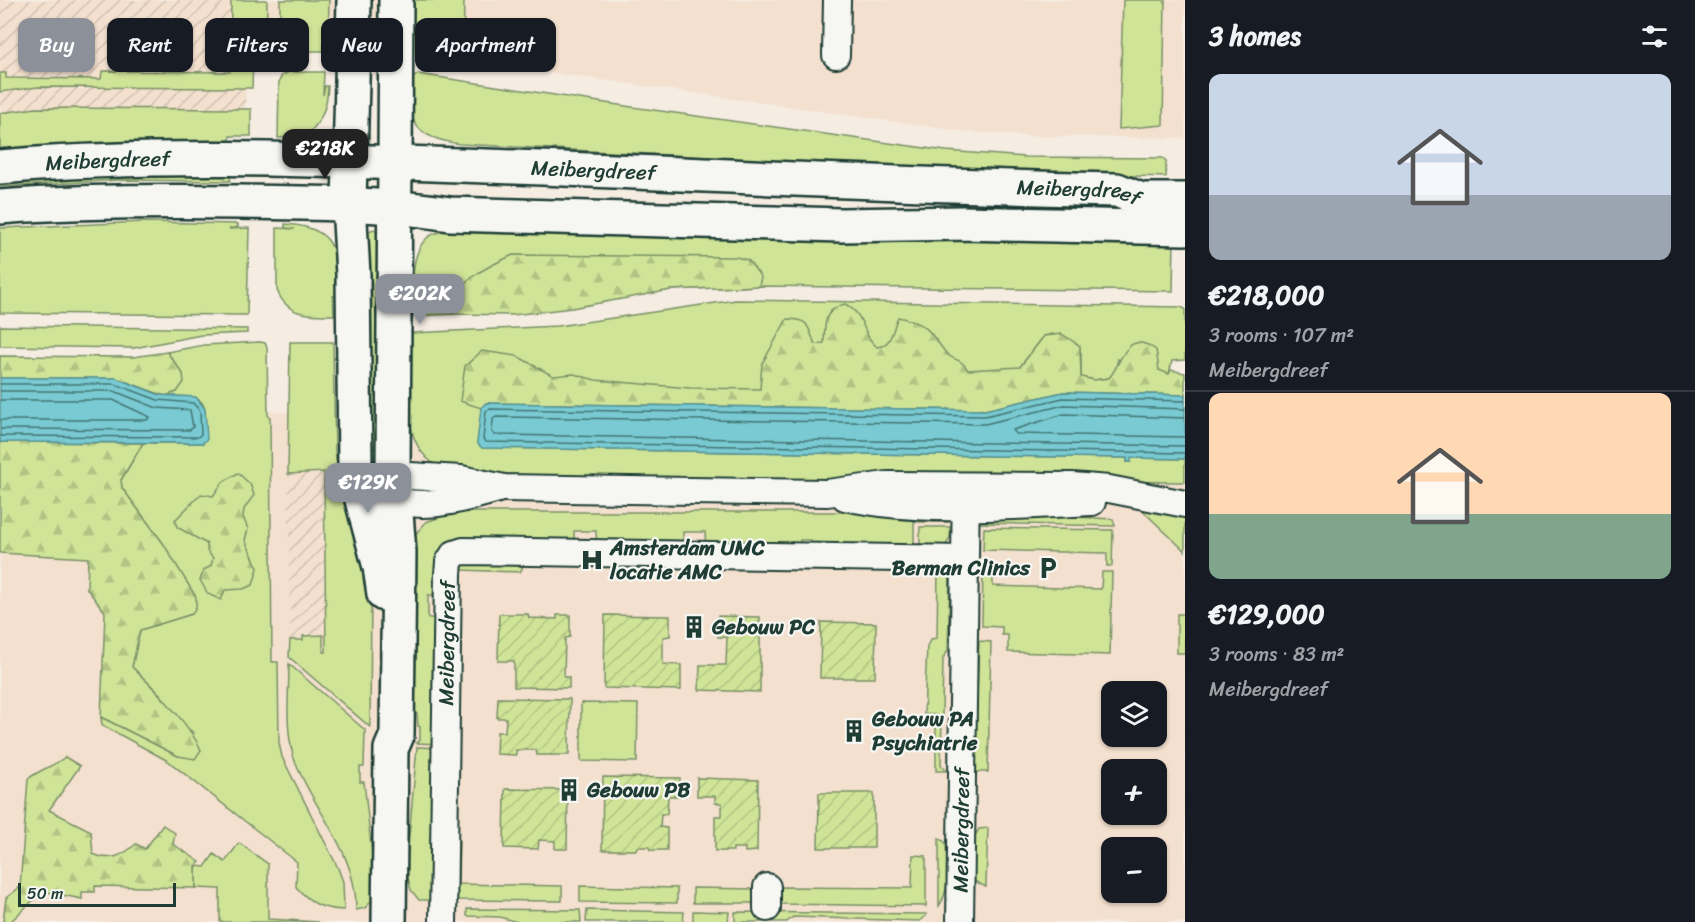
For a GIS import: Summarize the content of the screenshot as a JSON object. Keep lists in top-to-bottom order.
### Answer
{
  "streets": {
    "main road": ["Meibergdreef"]
  },
  "places": {
    "hospital": ["Amsterdam UMC locatie AMC"],
    "parking": ["Berman Clinics"],
    "building": ["Gebouw PC", "Gebouw PA Psychiatrie", "Gebouw PB"]
  },
  "scale_bar": "50 m",
  "page": {
    "heading": "3 homes",
    "chip": [
      "Buy",
      "Rent",
      "Filters",
      "New",
      "Apartment"
    ],
    "list": [
      {
        "name": "€218,000",
        "note": "3 rooms · 107 m² · Meibergdreef"
      },
      {
        "name": "€129,000",
        "note": "3 rooms · 83 m² · Meibergdreef"
      }
    ],
    "price": ["€218K", "€202K", "€129K"],
    "map_buttons": ["+", "−"],
    "scale": "50 m"
  }
}
